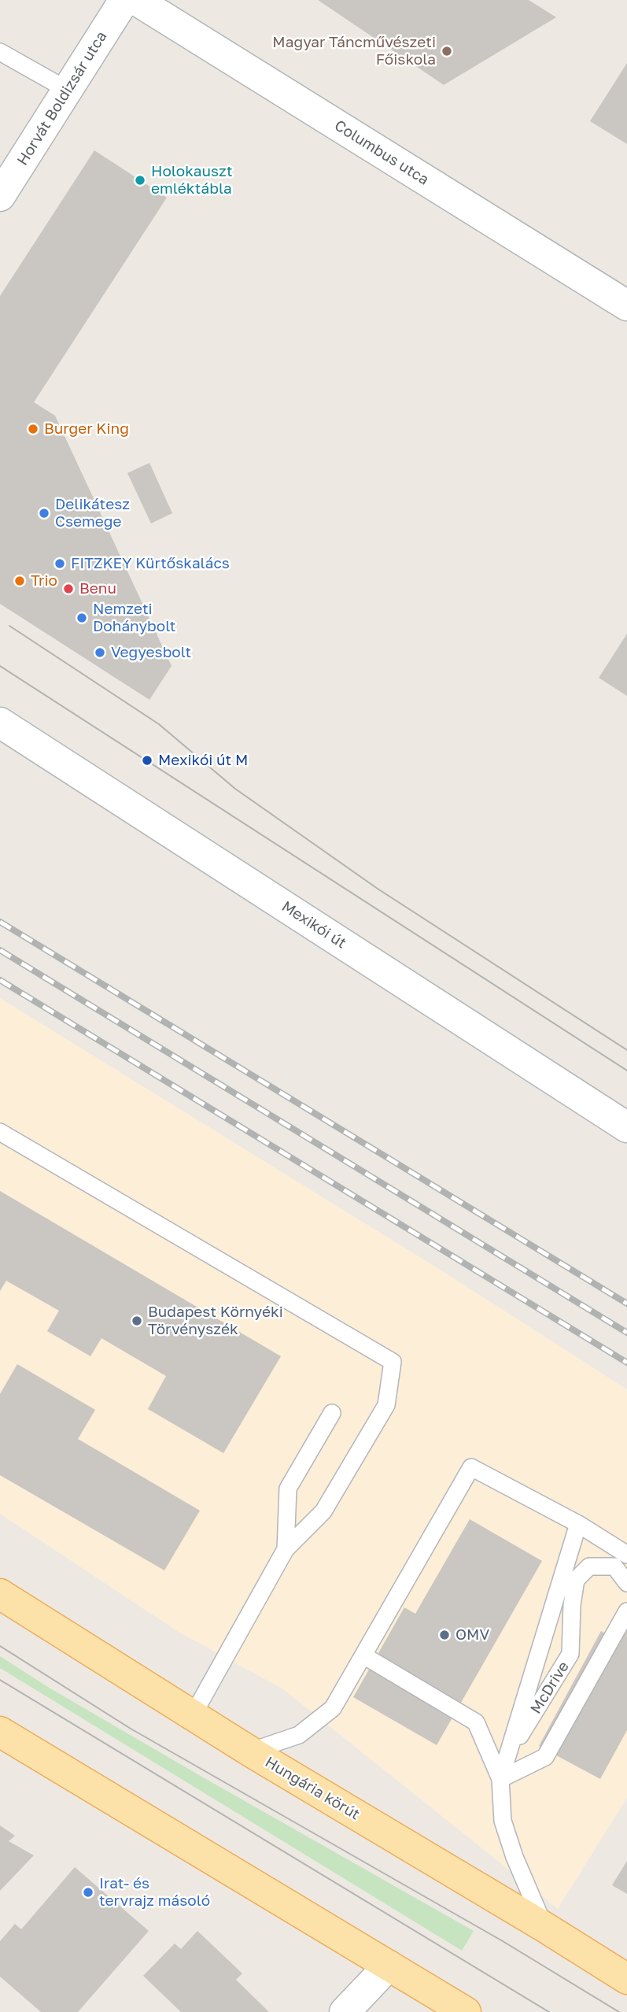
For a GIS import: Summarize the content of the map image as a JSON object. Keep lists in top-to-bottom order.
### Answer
{
  "streets": {
    "main road": ["Hungária körút"],
    "street": ["Horvát Boldizsár utca", "Columbus utca", "Mexikói út"],
    "lane": ["McDrive"]
  },
  "places": [
    "Magyar Táncművészeti Főiskola",
    "Holokauszt emléktábla",
    "Burger King",
    "Delikátesz Csemege",
    "FITZKEY Kürtőskalács",
    "Trio",
    "Benu",
    "Nemzeti Dohánybolt",
    "Vegyesbolt",
    "Mexikói út M",
    "Budapest Környéki Törvényszék",
    "OMV",
    "Irat- és tervrajz másoló"
  ]
}
